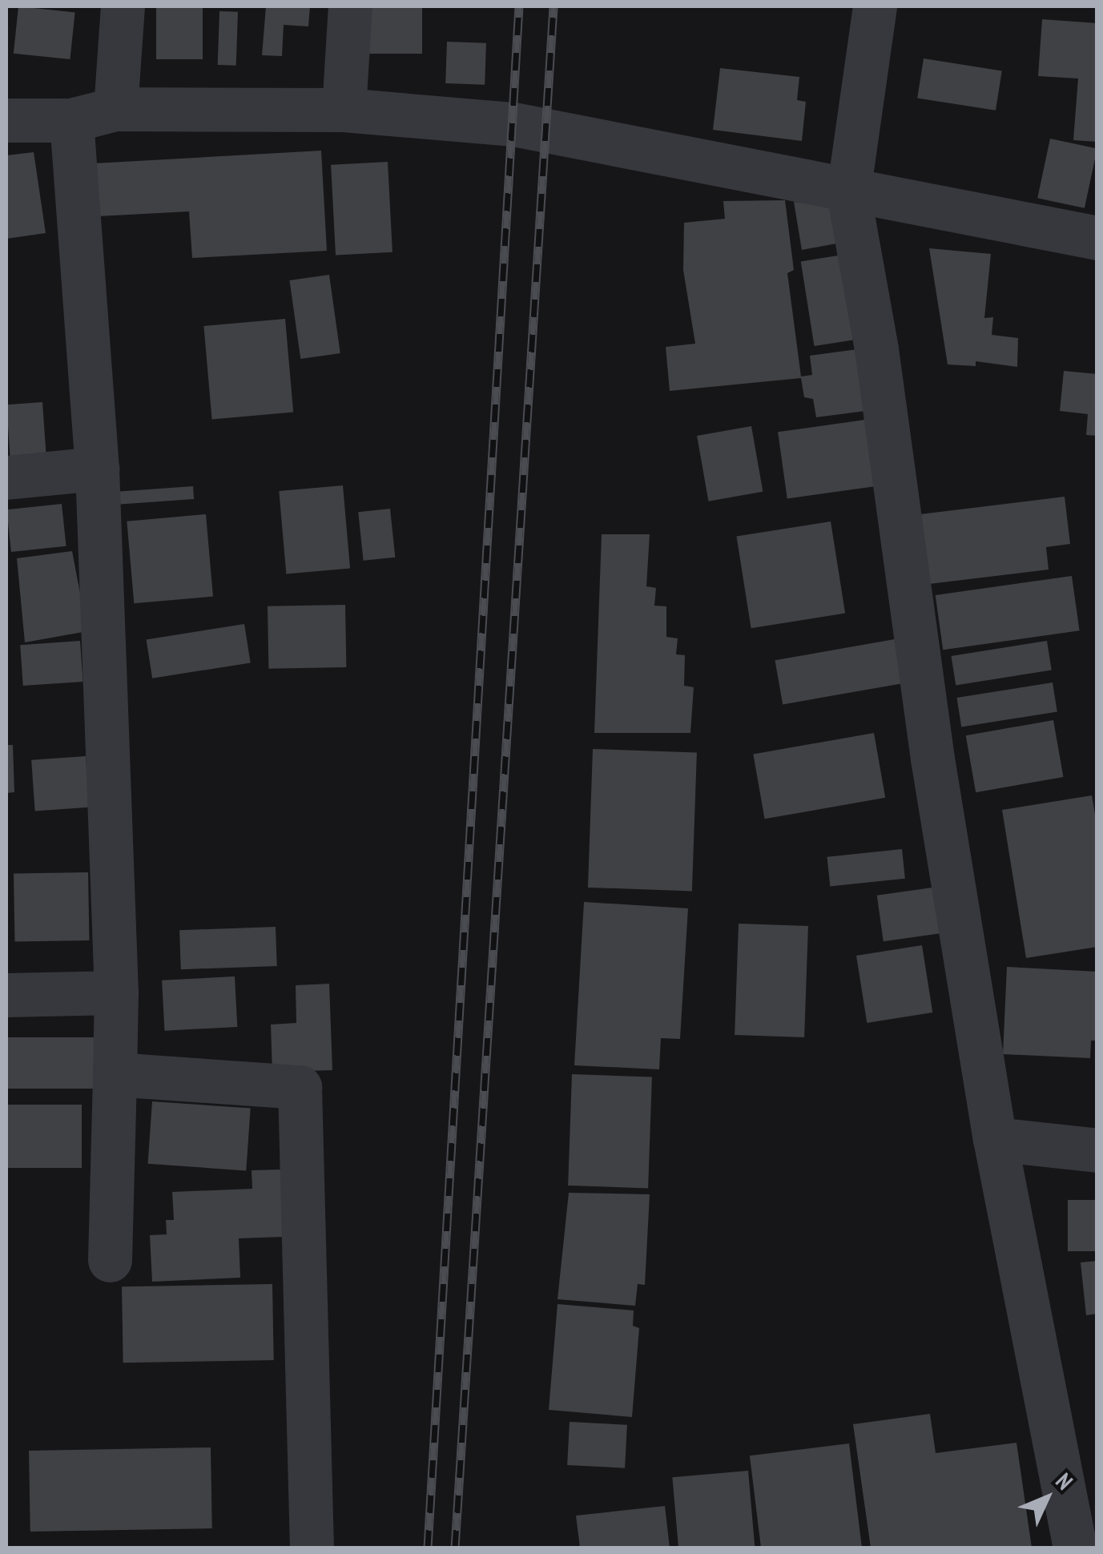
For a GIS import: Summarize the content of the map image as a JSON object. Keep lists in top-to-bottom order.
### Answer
{
  "north": "top right"
}
